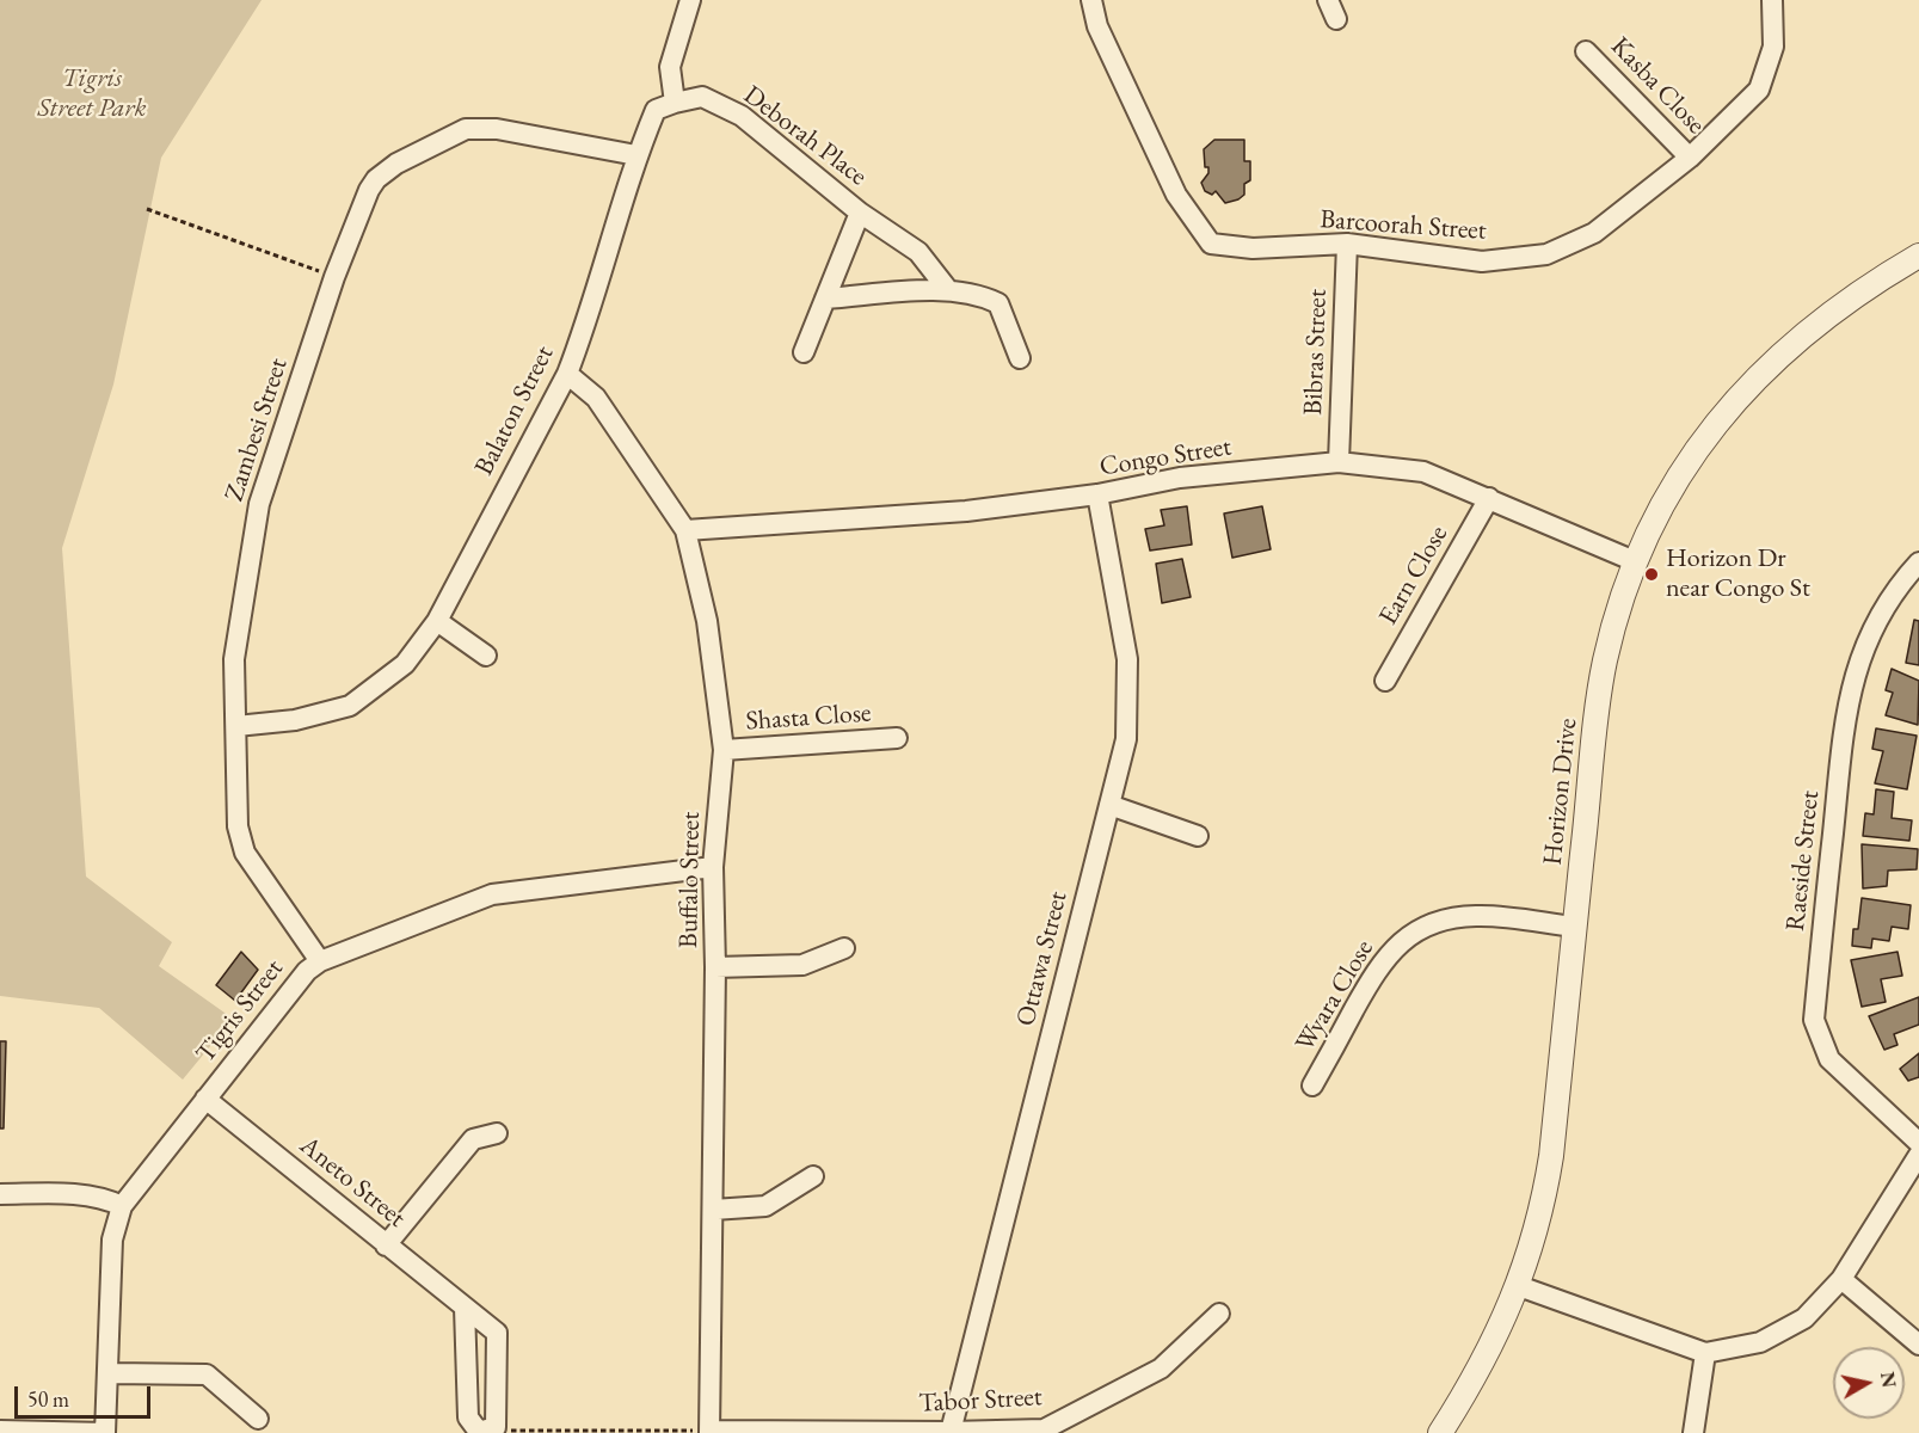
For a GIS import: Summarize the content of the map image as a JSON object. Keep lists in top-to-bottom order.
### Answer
{
  "streets": {
    "street": [
      "Kasba Close",
      "Deborah Place",
      "Barcoorah Street",
      "Bibras Street",
      "Balaton Street",
      "Zambesi Street",
      "Congo Street",
      "Earn Close",
      "Shasta Close",
      "Horizon Drive",
      "Raeside Street",
      "Buffalo Street",
      "Ottawa Street",
      "Wyara Close",
      "Tigris Street",
      "Aneto Street",
      "Tabor Street"
    ]
  },
  "crossings": [
    ["Kasba Close", "Barcoorah Street"],
    ["Deborah Place", "Balaton Street"],
    ["Barcoorah Street", "Bibras Street"],
    ["Bibras Street", "Congo Street"],
    ["Balaton Street", "Zambesi Street"],
    ["Balaton Street", "Buffalo Street"],
    ["Zambesi Street", "Tigris Street"],
    ["Congo Street", "Earn Close"],
    ["Congo Street", "Horizon Drive"],
    ["Congo Street", "Buffalo Street"],
    ["Congo Street", "Ottawa Street"],
    ["Shasta Close", "Buffalo Street"],
    ["Horizon Drive", "Wyara Close"],
    ["Buffalo Street", "Tigris Street"],
    ["Buffalo Street", "Tabor Street"],
    ["Ottawa Street", "Tabor Street"],
    ["Tigris Street", "Aneto Street"]
  ],
  "parks": ["Tigris Street Park"],
  "places": ["Horizon Dr near Congo St"],
  "scale_bar": "50 m",
  "north": "right"
}
